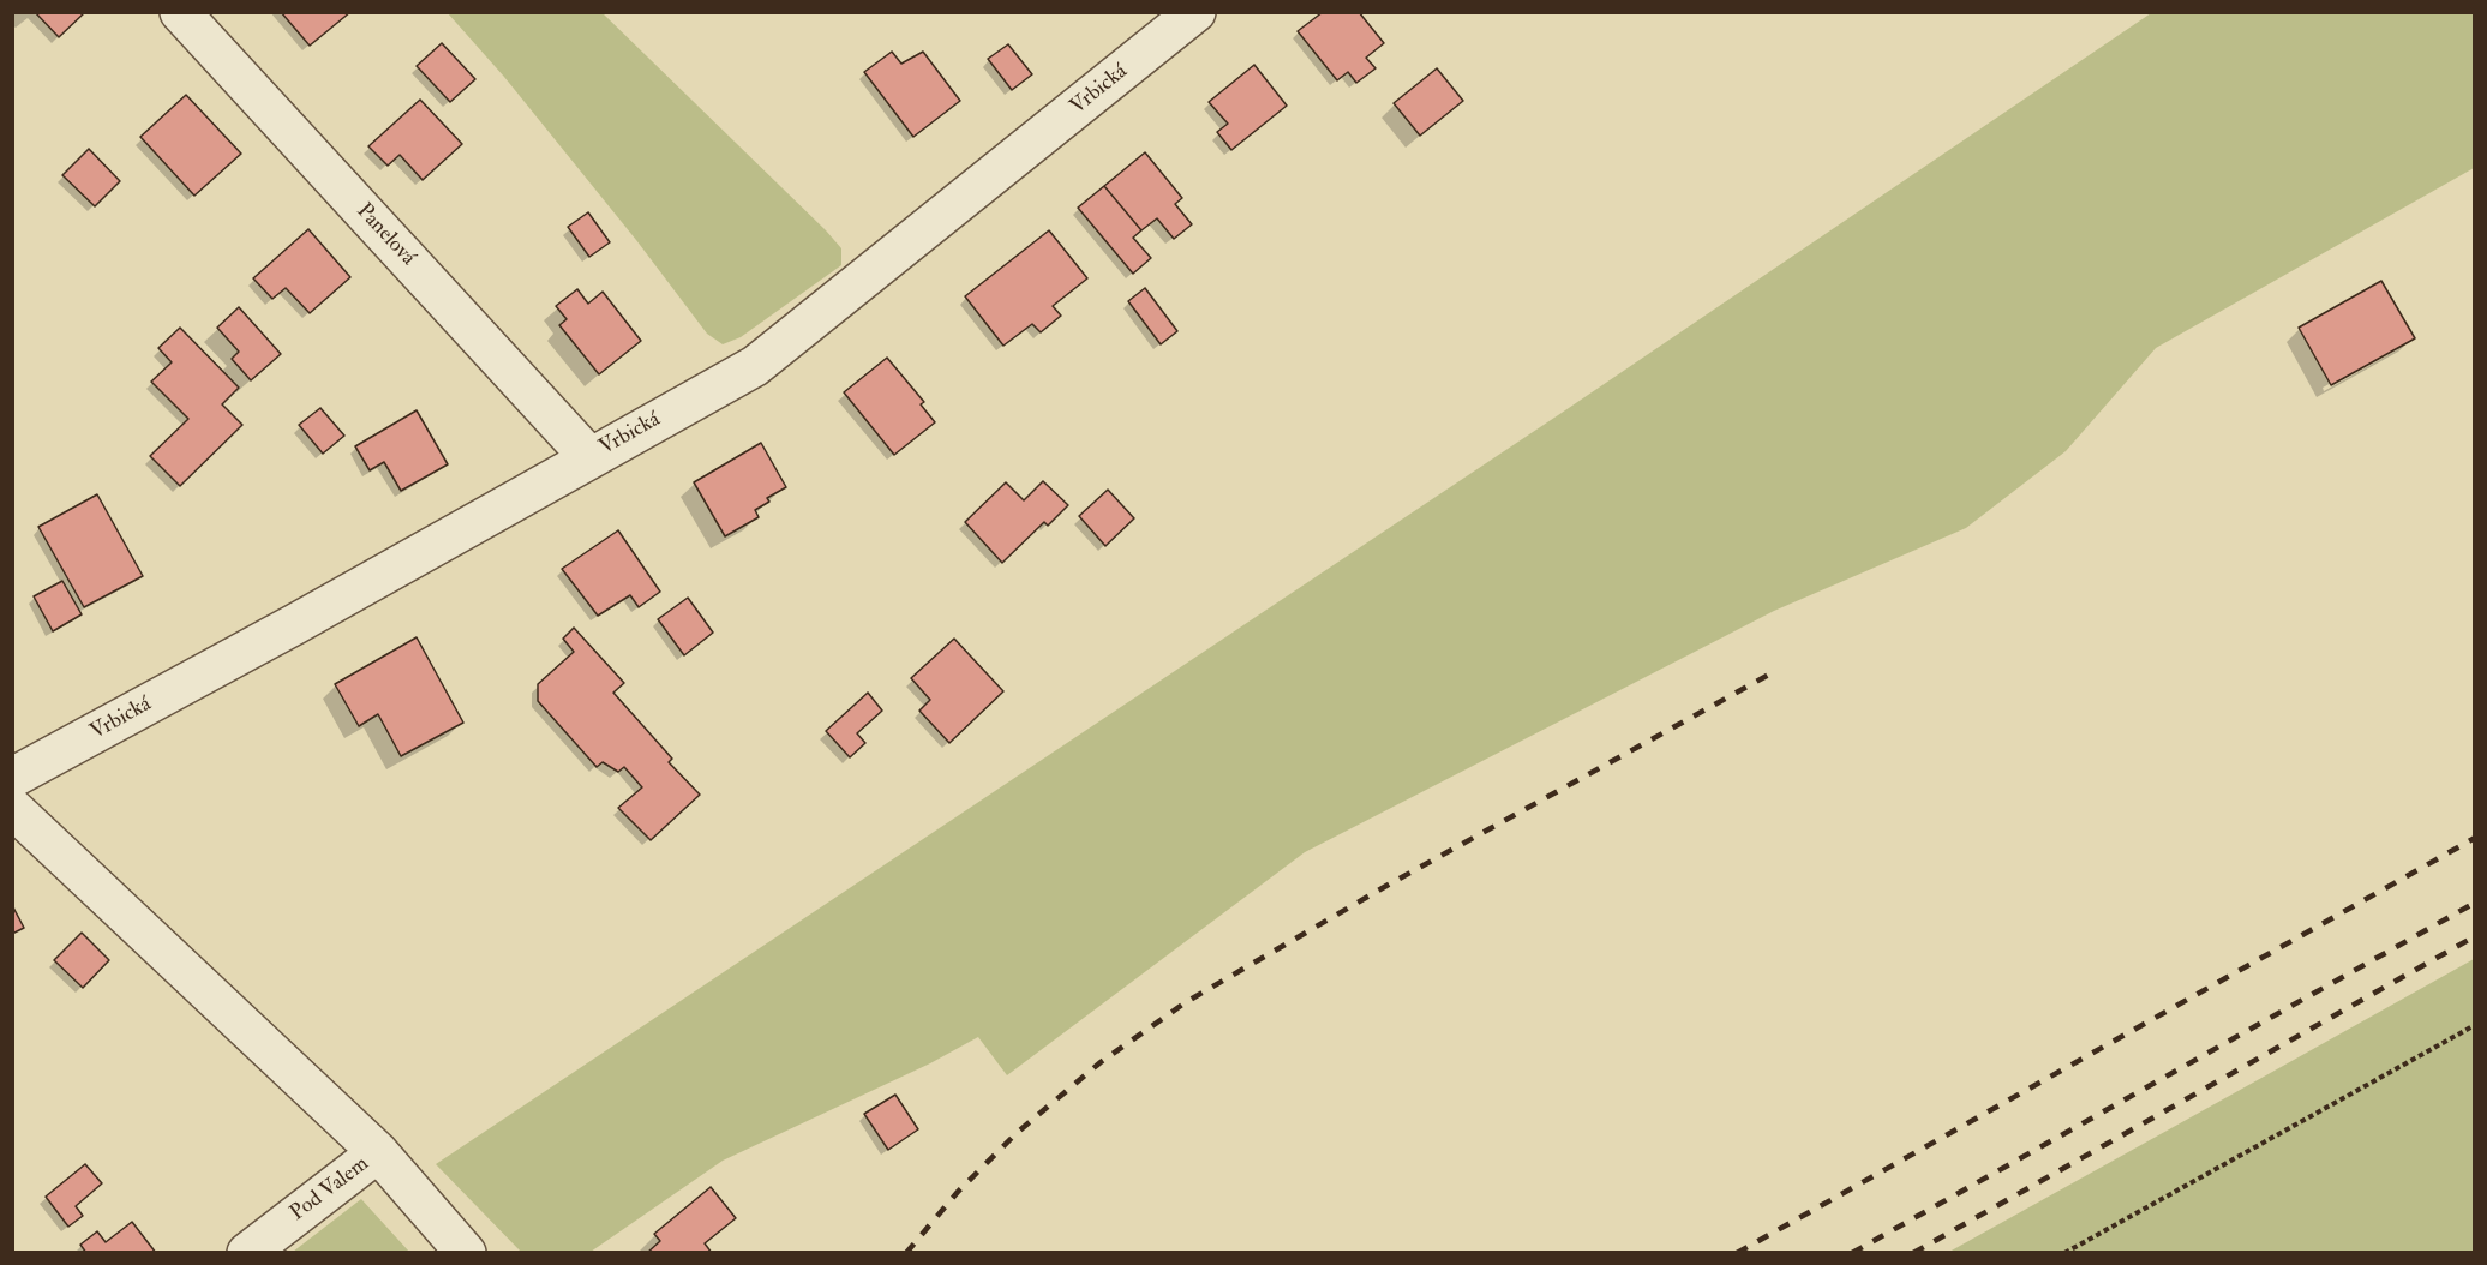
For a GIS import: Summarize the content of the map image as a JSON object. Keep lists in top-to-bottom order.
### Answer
{
  "streets": {
    "street": ["Vrbická", "Panelová", "Pod Valem"]
  },
  "crossings": [
    ["Vrbická", "Panelová"]
  ]
}
